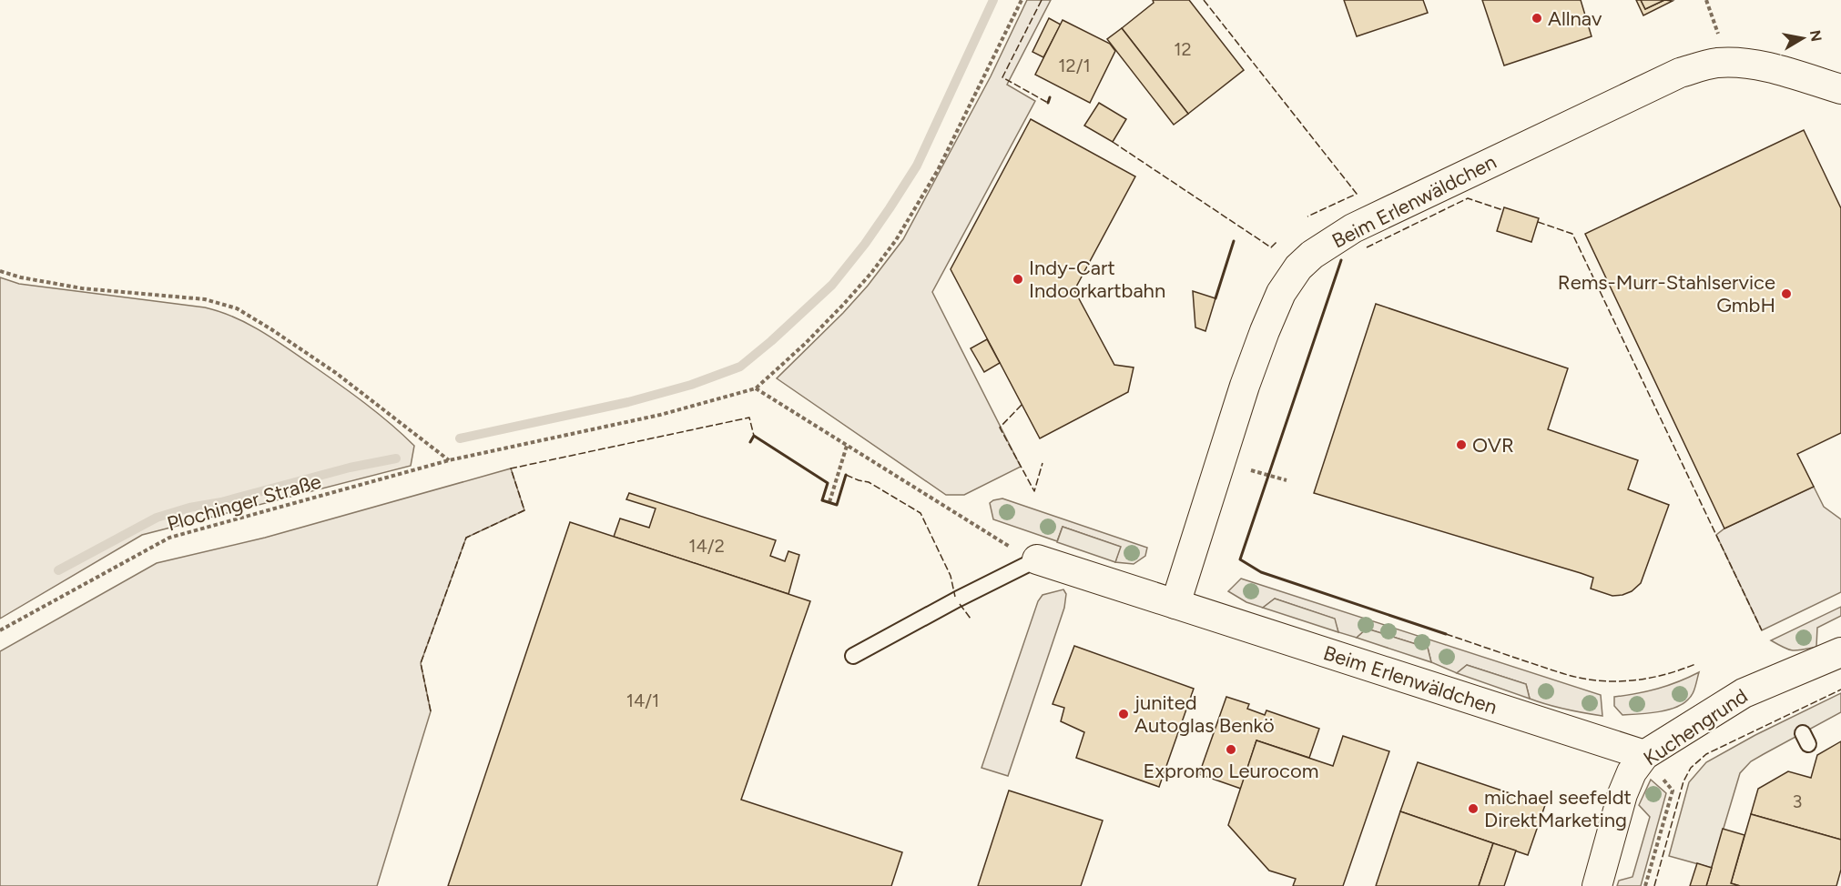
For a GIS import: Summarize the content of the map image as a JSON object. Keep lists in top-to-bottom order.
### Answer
{
  "streets": {
    "street": ["Beim Erlenwäldchen", "Kuchengrund"],
    "path": ["Plochinger Straße"]
  },
  "crossings": [
    ["Beim Erlenwäldchen", "Kuchengrund"]
  ],
  "places": [
    "Allnav",
    "Indy-Cart Indoorkartbahn",
    "Rems-Murr-Stahlservice GmbH",
    "OVR",
    "junited Autoglas Benkö",
    "Expromo Leurocom",
    "michael seefeldt DirektMarketing"
  ],
  "house_numbers": [
    "12",
    "12/1",
    "14/2",
    "14/1",
    "3"
  ],
  "north": "right"
}
